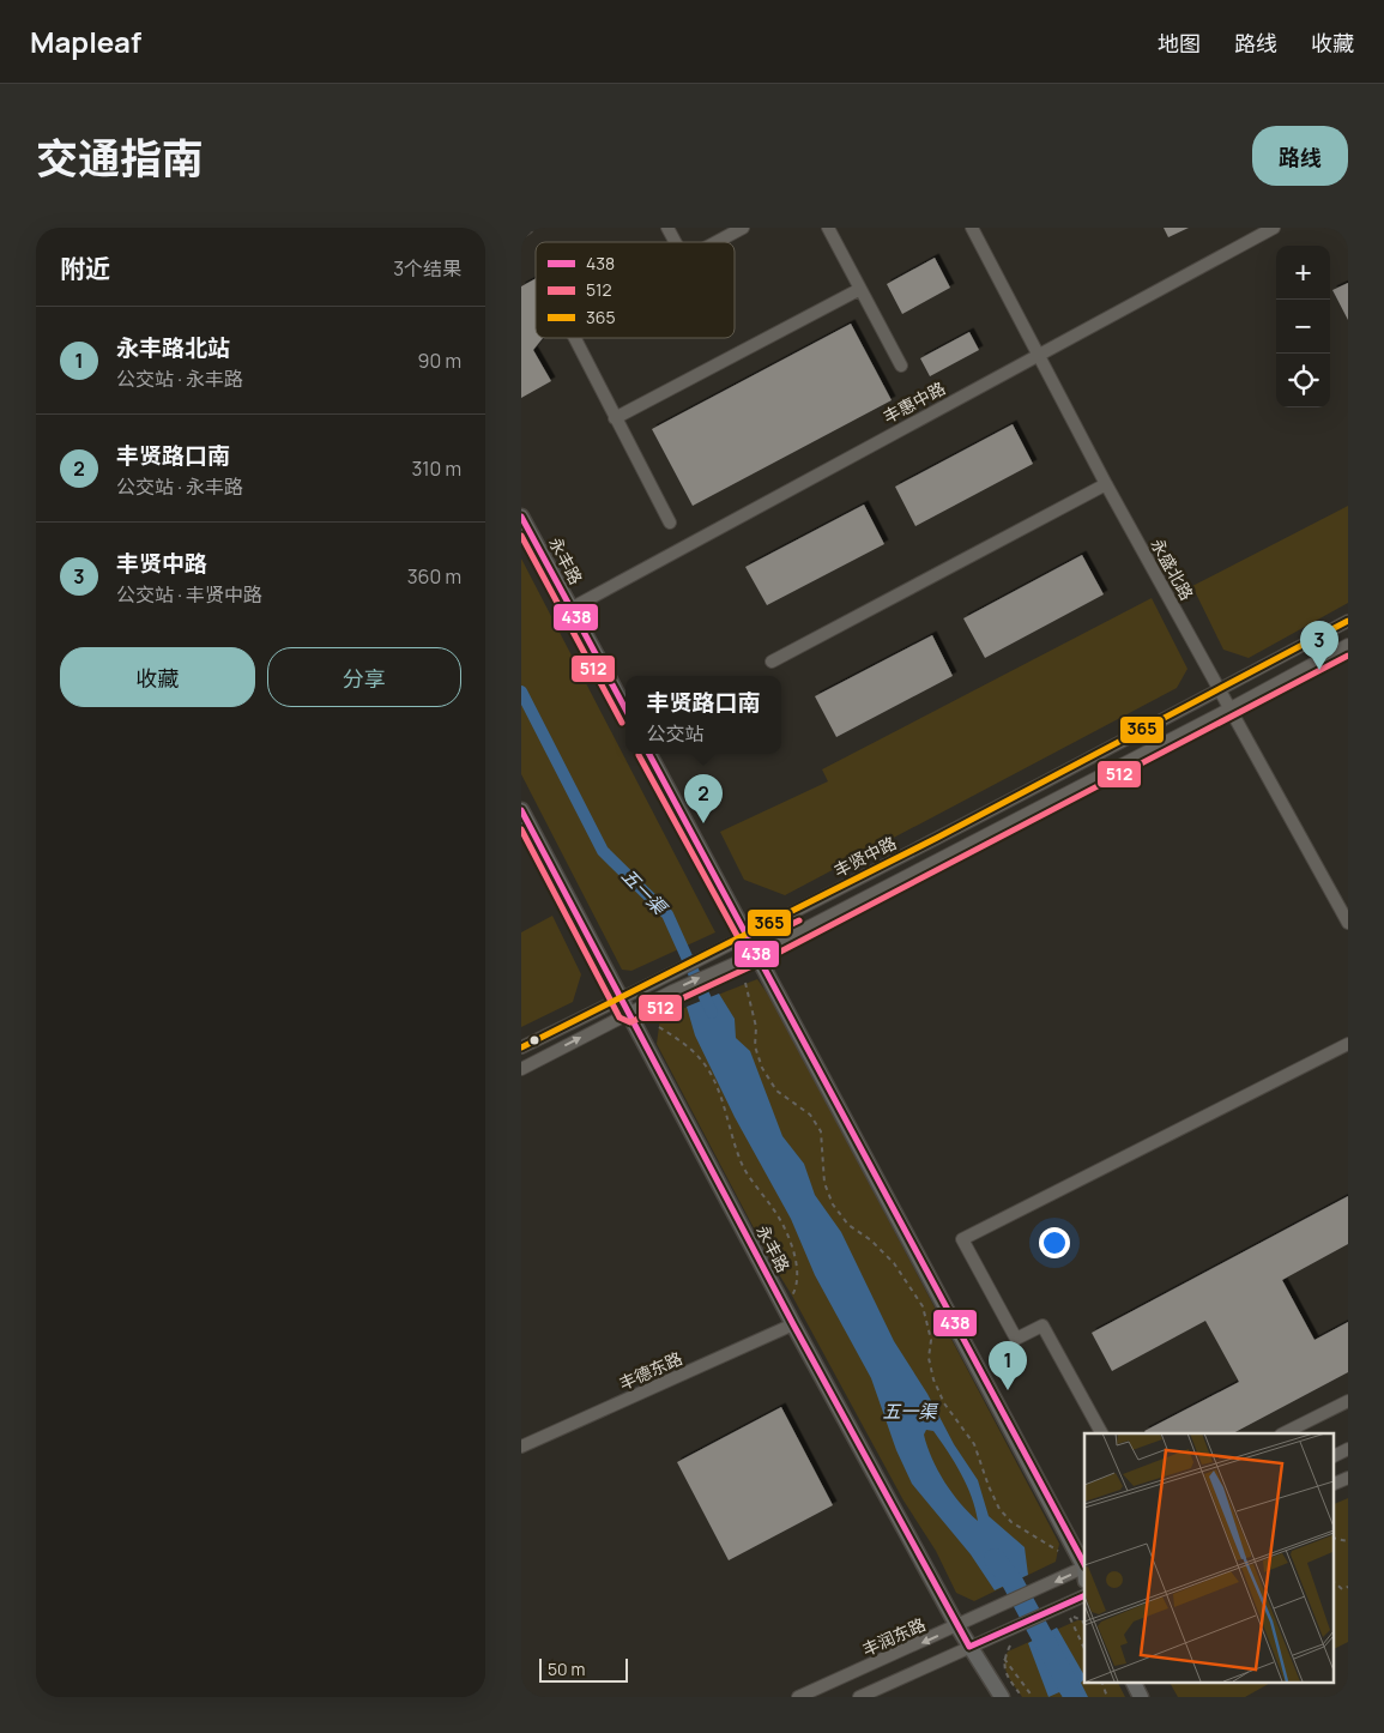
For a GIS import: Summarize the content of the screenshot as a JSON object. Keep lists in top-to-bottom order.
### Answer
{
  "streets": {
    "main road": ["永丰路"],
    "street": [
      "丰惠中路",
      "永盛北路",
      "丰贤中路",
      "丰德东路",
      "丰润东路"
    ]
  },
  "crossings": [
    ["丰惠中路", "永丰路"],
    ["丰惠中路", "永盛北路"],
    ["永丰路", "丰贤中路"],
    ["永丰路", "丰德东路"],
    ["永丰路", "丰润东路"],
    ["永盛北路", "丰贤中路"]
  ],
  "water": ["五一渠"],
  "lines": ["transit line 438", "transit line 512", "transit line 365"],
  "legend": ["438", "512", "365"],
  "scale_bar": "50 m",
  "page": {
    "header": "Mapleaf",
    "nav": ["地图", "路线", "收藏"],
    "title": "交通指南",
    "buttons": [
      "路线",
      ["收藏", "分享"]
    ],
    "heading": ["附近", "3个结果"],
    "map_buttons": ["+", "−"],
    "list": [
      {
        "mark": "1",
        "name": "永丰路北站",
        "note": "公交站 · 永丰路",
        "value": "90 m"
      },
      {
        "mark": "2",
        "name": "丰贤路口南",
        "note": "公交站 · 永丰路",
        "value": "310 m"
      },
      {
        "mark": "3",
        "name": "丰贤中路",
        "note": "公交站 · 丰贤中路",
        "value": "360 m"
      }
    ],
    "pins": ["3", "2", "1"],
    "popup": ["丰贤路口南", "公交站"],
    "scale": "50 m"
  }
}
